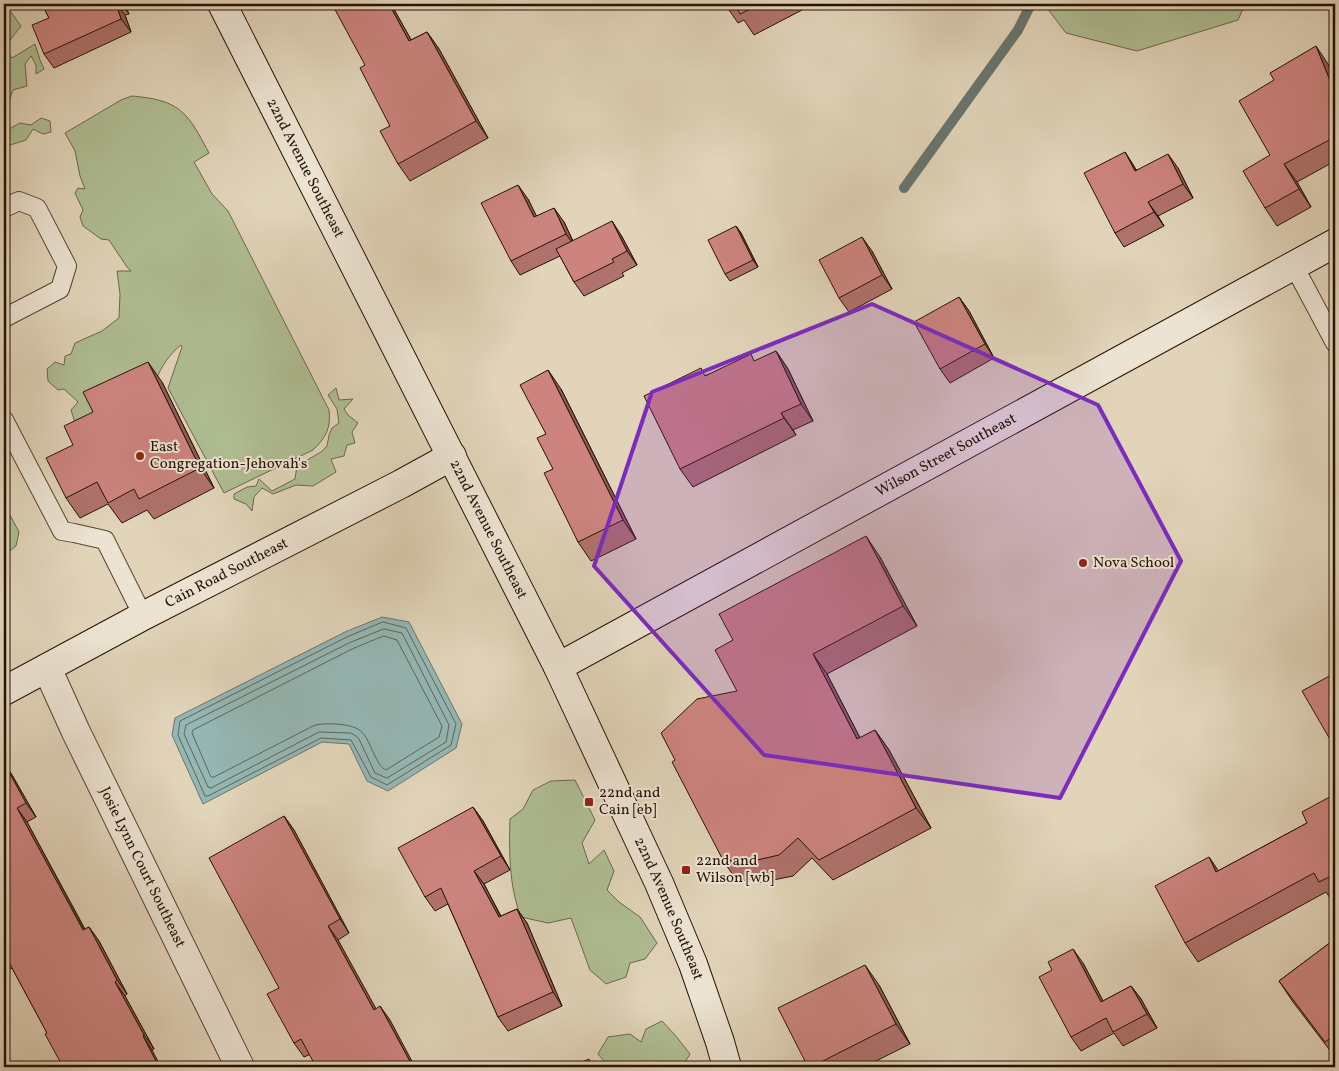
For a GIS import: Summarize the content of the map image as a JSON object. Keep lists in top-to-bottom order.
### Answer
{
  "streets": {
    "street": [
      "22nd Avenue Southeast",
      "Wilson Street Southeast",
      "Cain Road Southeast",
      "Josie Lynn Court Southeast"
    ]
  },
  "crossings": [
    ["22nd Avenue Southeast", "Wilson Street Southeast"],
    ["22nd Avenue Southeast", "Cain Road Southeast"],
    ["Cain Road Southeast", "Josie Lynn Court Southeast"]
  ],
  "places": {
    "other": ["East Congregation-Jehovah's", "Nova School"],
    "transit": ["22nd and Cain [eb]", "22nd and Wilson [wb]"]
  }
}
